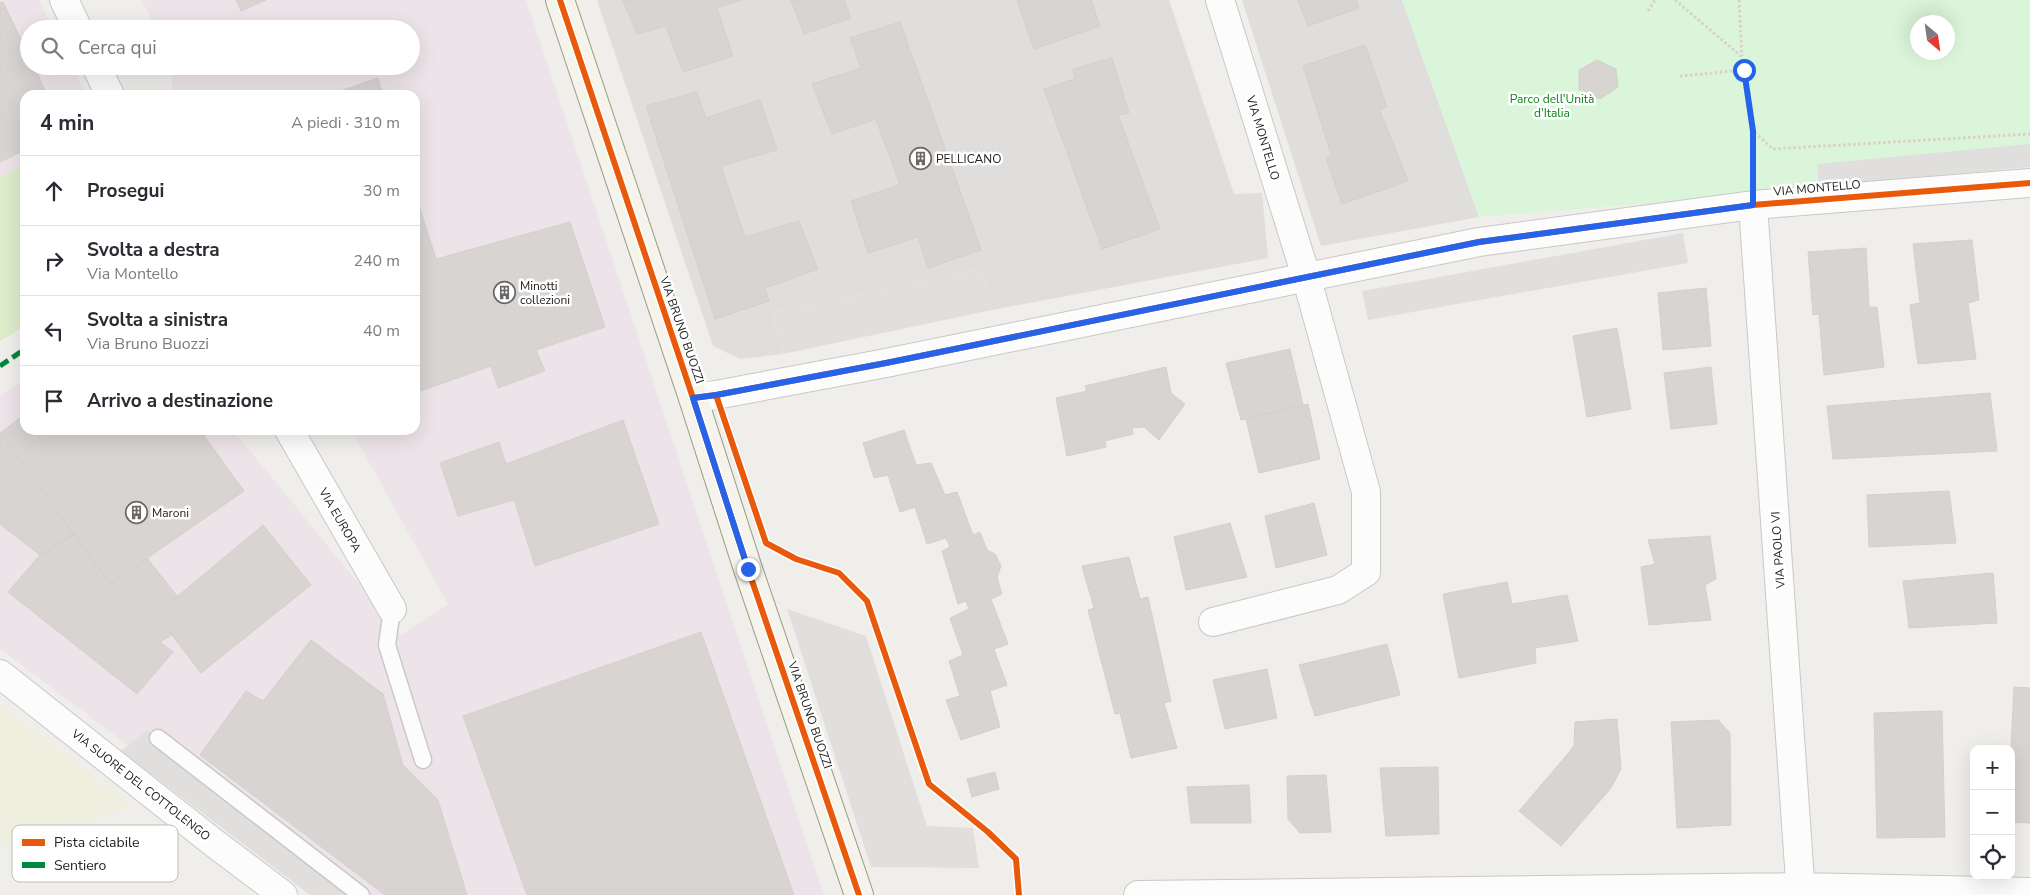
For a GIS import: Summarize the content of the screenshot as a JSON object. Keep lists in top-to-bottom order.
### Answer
{
  "streets": {
    "street": [
      "VIA MONTELLO",
      "VIA BRUNO BUOZZI",
      "VIA EUROPA",
      "VIA PAOLO VI",
      "VIA SUORE DEL COTTOLENGO"
    ]
  },
  "crossings": [
    ["VIA MONTELLO", "VIA BRUNO BUOZZI"],
    ["VIA MONTELLO", "VIA PAOLO VI"]
  ],
  "parks": ["Parco dell'Unità d'Italia"],
  "places": {
    "building": ["PELLICANO", "Minotti collezioni", "Maroni"]
  },
  "legend": ["Pista ciclabile", "Sentiero"],
  "north": "bottom right",
  "page": {
    "search": "Cerca qui",
    "heading": ["4 min", "A piedi · 310 m"],
    "list": [
      ["Prosegui", "30 m"],
      ["Svolta a destra", "Via Montello", "240 m"],
      ["Svolta a sinistra", "Via Bruno Buozzi", "40 m"],
      "Arrivo a destinazione"
    ],
    "map_buttons": ["+", "−"]
  }
}
